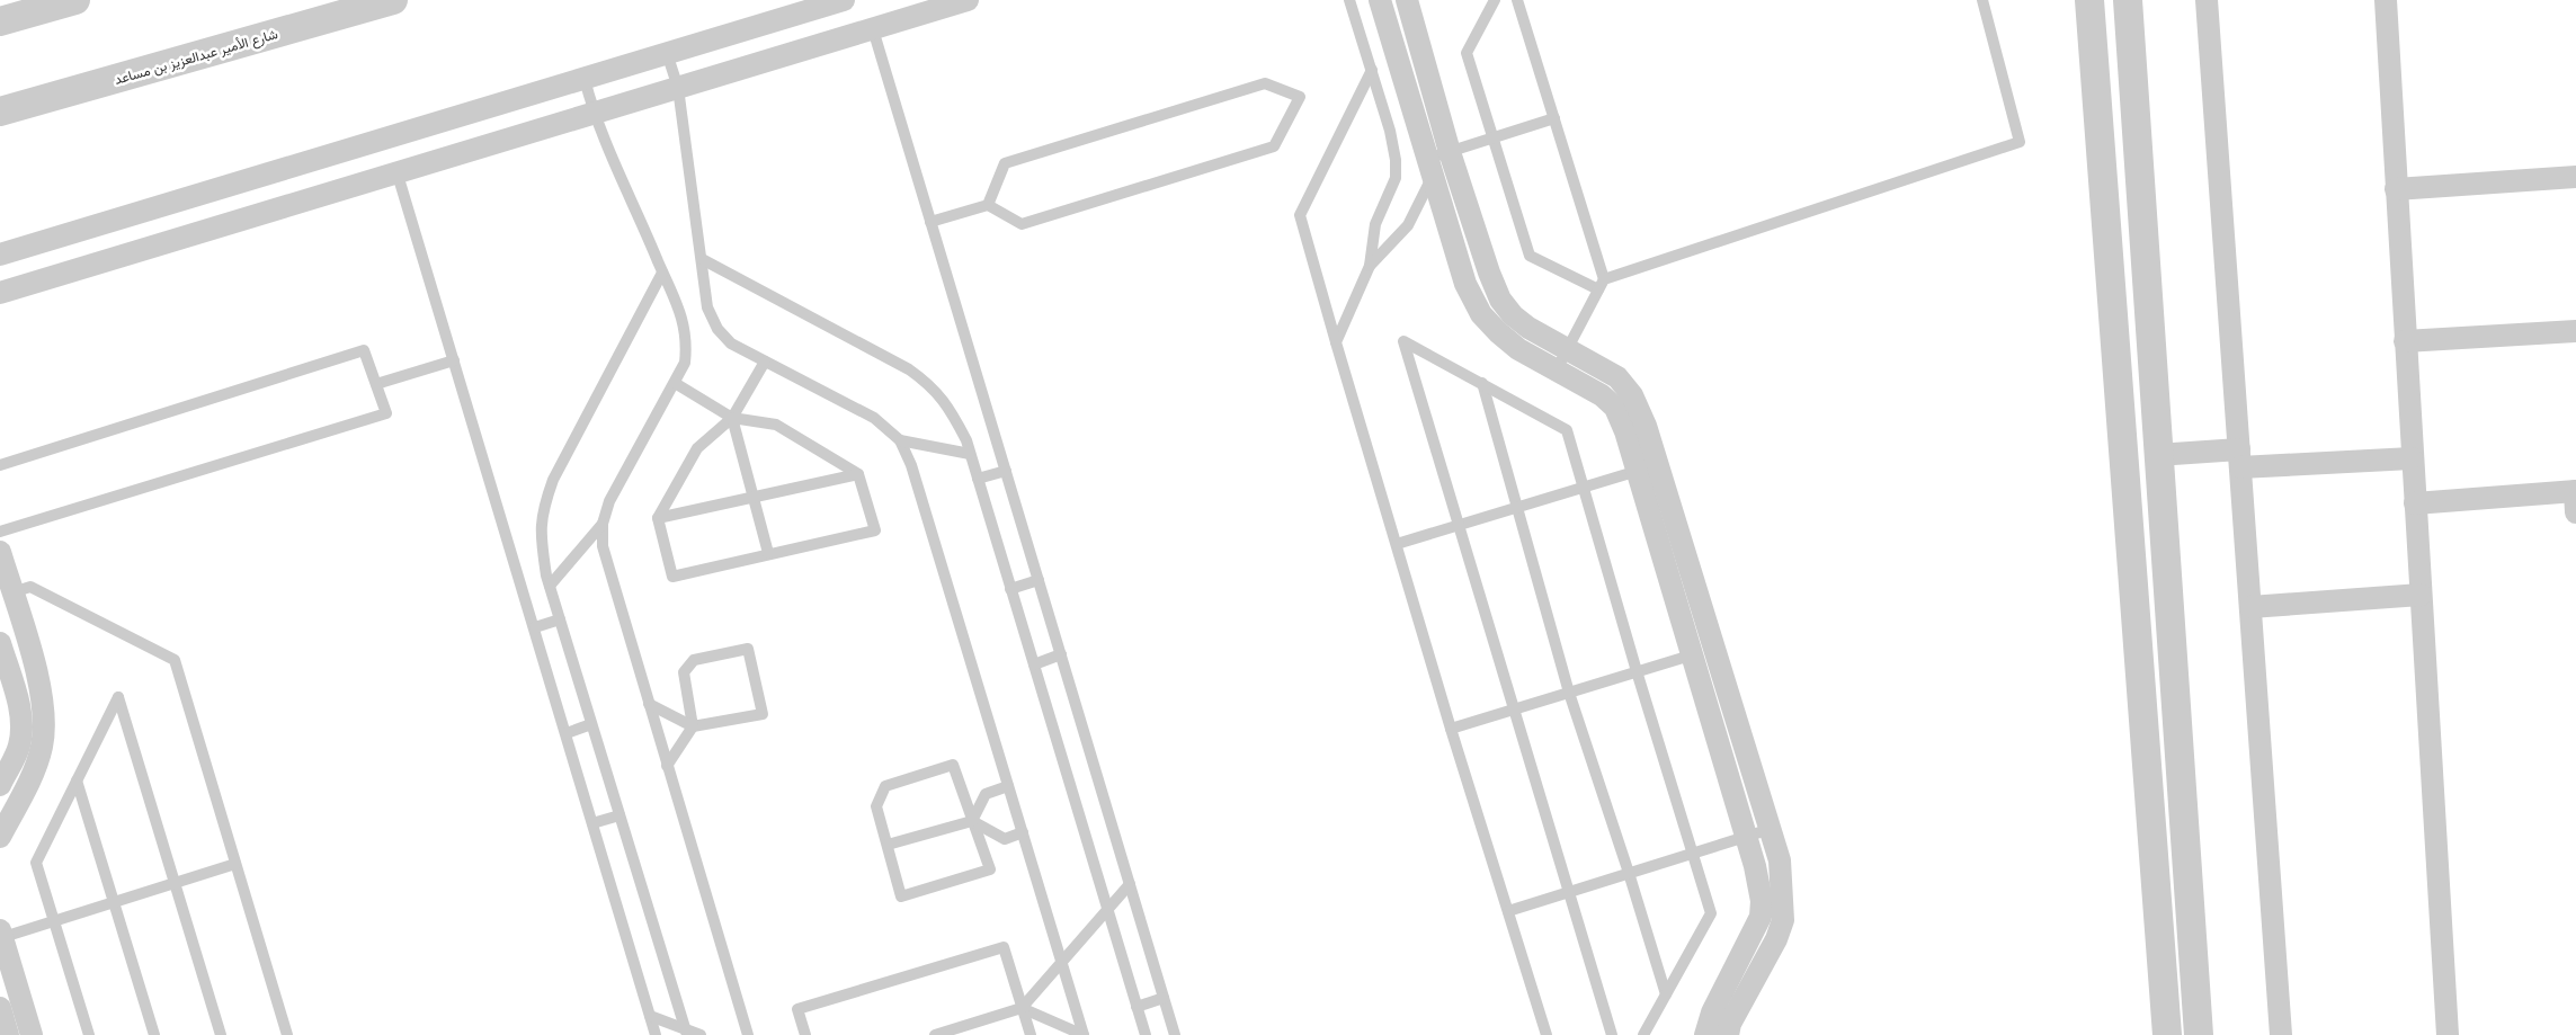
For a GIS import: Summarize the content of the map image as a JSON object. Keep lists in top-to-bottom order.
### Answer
{
  "streets": {
    "street": ["شارع الأمير عبدالعزيز بن مساعد"]
  }
}
